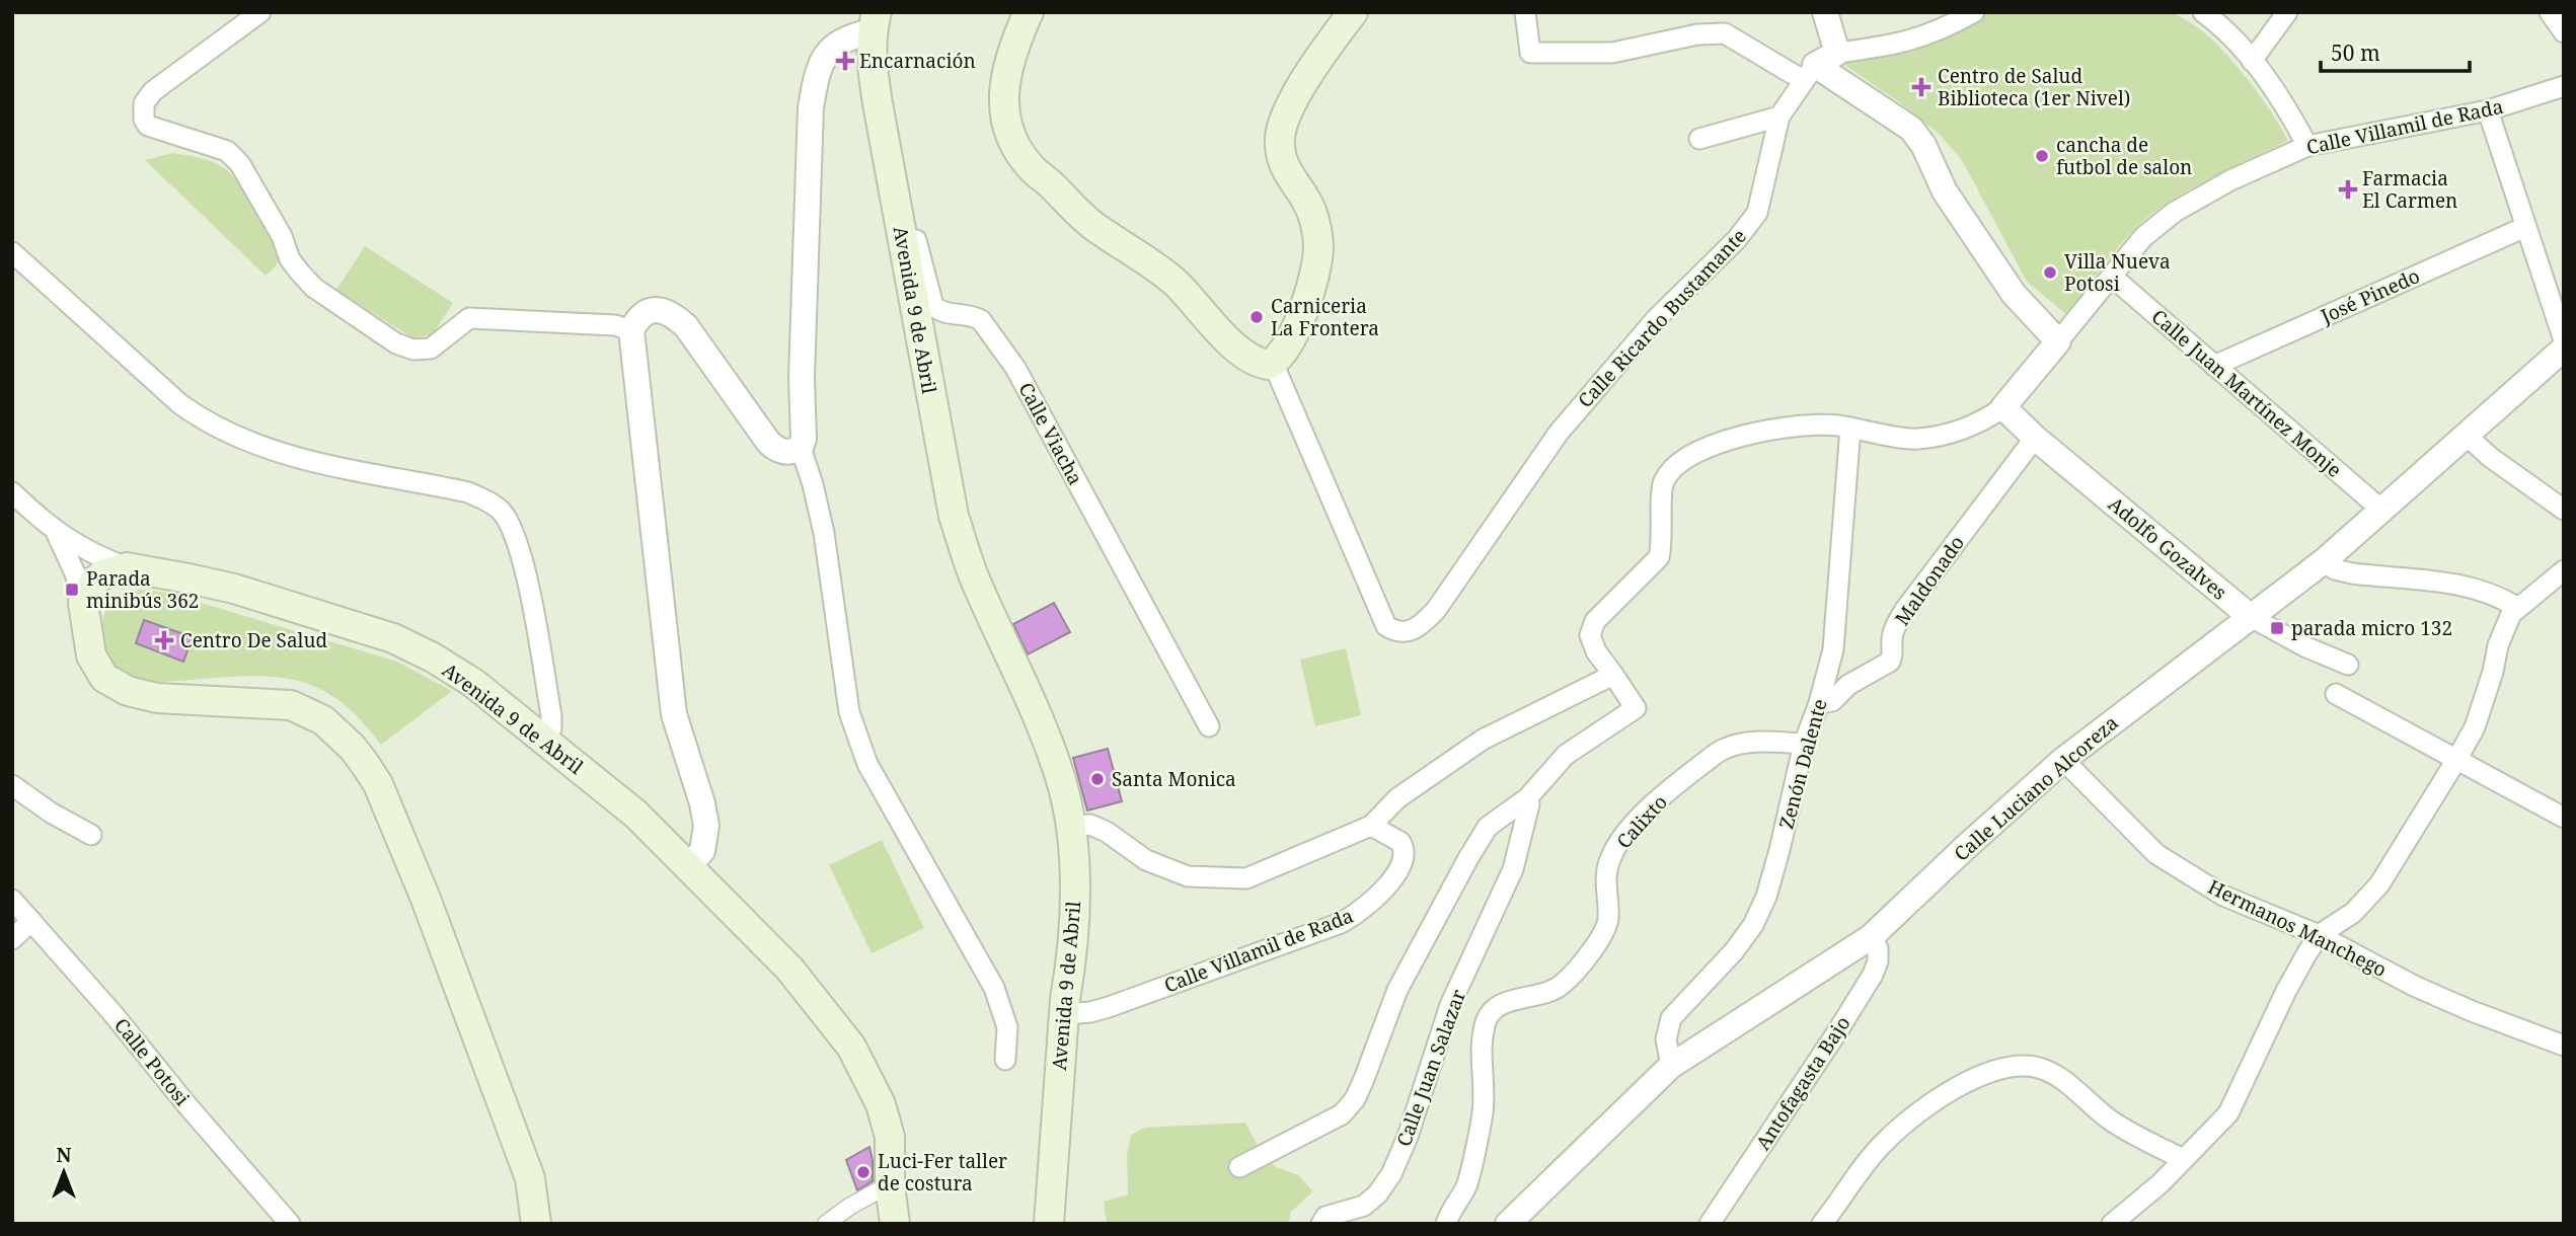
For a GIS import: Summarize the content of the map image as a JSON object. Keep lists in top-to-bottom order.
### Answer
{
  "streets": {
    "main road": ["Avenida 9 de Abril"],
    "street": [
      "Calle Villamil de Rada",
      "José Pinedo",
      "Calle Ricardo Bustamante",
      "Calle Juan Martínez Monje",
      "Calle Viacha",
      "Adolfo Gozalves",
      "Maldonado",
      "Zenón Dalente",
      "Calle Luciano Alcoreza",
      "Calixto",
      "Hermanos Manchego",
      "Calle Potosi",
      "Calle Juan Salazar",
      "Antofagasta Bajo"
    ]
  },
  "crossings": [
    ["Calle Villamil de Rada", "Avenida 9 de Abril"],
    ["Calle Villamil de Rada", "Calle Juan Martínez Monje"],
    ["Calle Villamil de Rada", "Adolfo Gozalves"],
    ["Calle Villamil de Rada", "Zenón Dalente"],
    ["José Pinedo", "Calle Juan Martínez Monje"],
    ["Avenida 9 de Abril", "Calle Viacha"],
    ["Calle Juan Martínez Monje", "Calle Luciano Alcoreza"],
    ["Adolfo Gozalves", "Maldonado"],
    ["Adolfo Gozalves", "Calle Luciano Alcoreza"],
    ["Maldonado", "Zenón Dalente"],
    ["Zenón Dalente", "Calle Luciano Alcoreza"],
    ["Zenón Dalente", "Calixto"],
    ["Calle Luciano Alcoreza", "Hermanos Manchego"],
    ["Calle Luciano Alcoreza", "Antofagasta Bajo"]
  ],
  "places": {
    "health": [
      "Encarnación",
      "Centro de Salud Biblioteca (1er Nivel)",
      "Farmacia El Carmen",
      "Centro De Salud"
    ],
    "other": [
      "cancha de futbol de salon",
      "Villa Nueva Potosi",
      "Carniceria La Frontera",
      "Santa Monica",
      "Luci-Fer taller de costura"
    ],
    "transit": ["Parada minibús 362", "parada micro 132"]
  },
  "scale_bar": "50 m",
  "north": "top"
}
